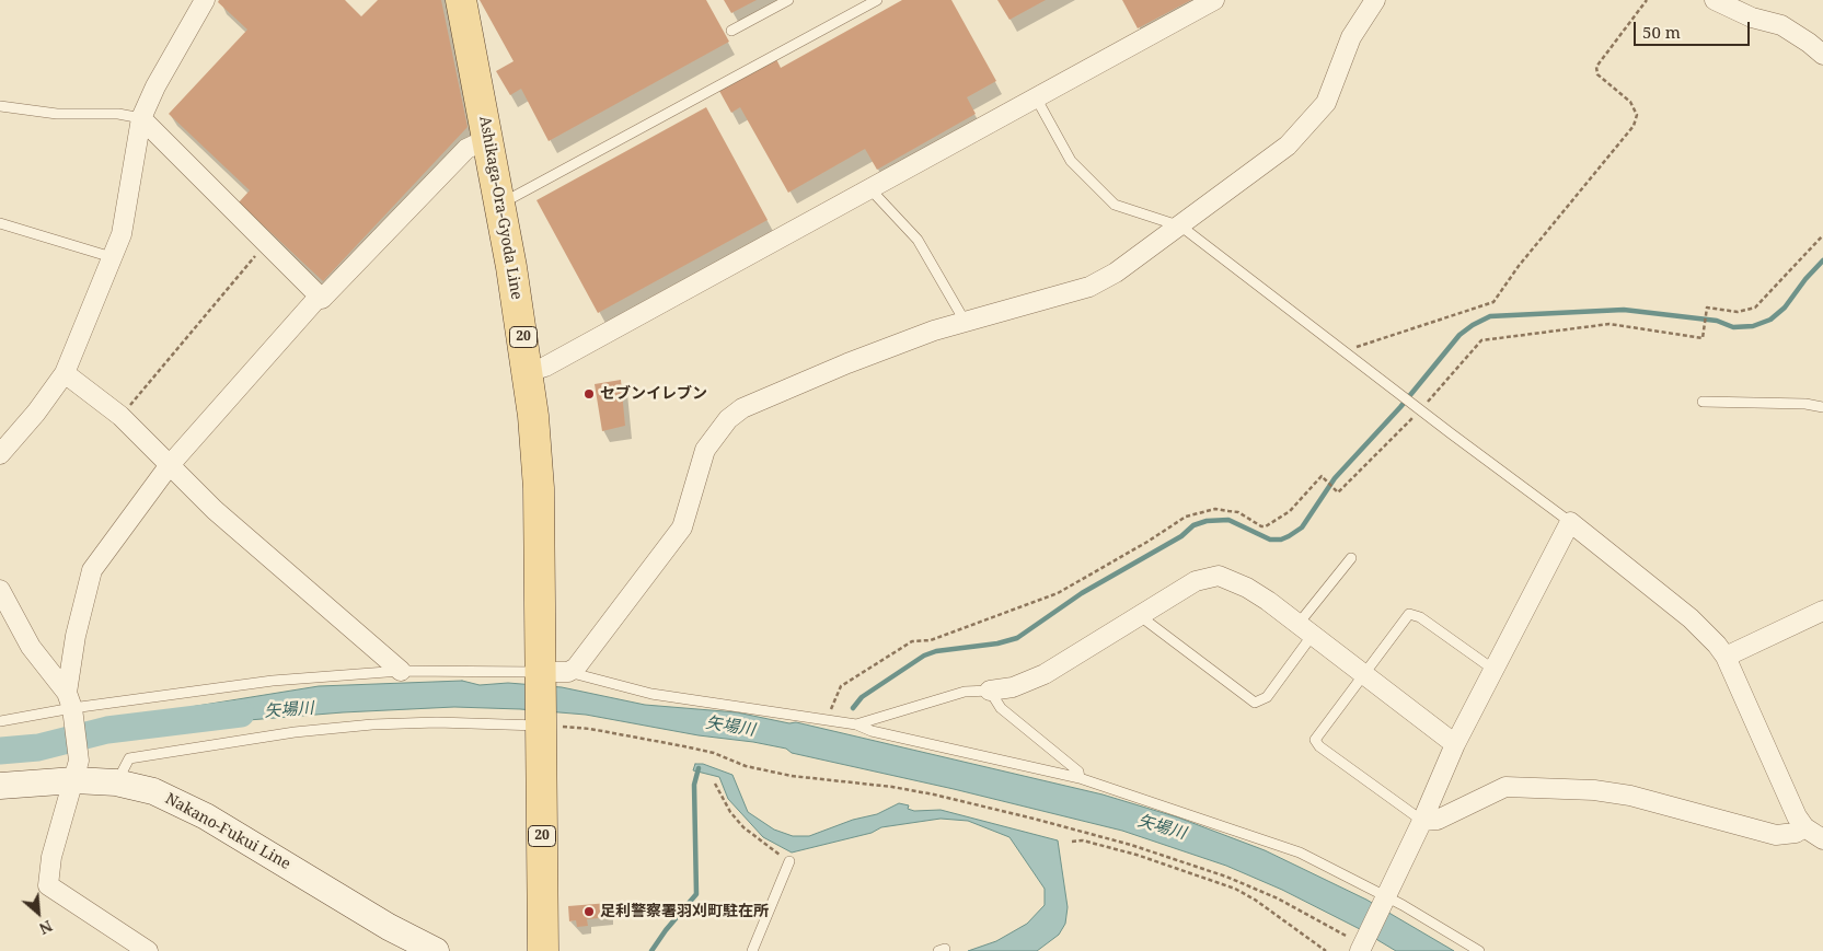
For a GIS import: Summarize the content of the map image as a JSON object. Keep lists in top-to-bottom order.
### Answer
{
  "streets": {
    "main road": ["Ashikaga-Ora-Gyoda Line", "20", "Nakano-Fukui Line"]
  },
  "crossings": [
    ["Ashikaga-Ora-Gyoda Line", "20"]
  ],
  "water": ["矢場川"],
  "places": ["セブンイレブン", "足利警察署羽刈町駐在所"],
  "scale_bar": "50 m",
  "north": "bottom right"
}
